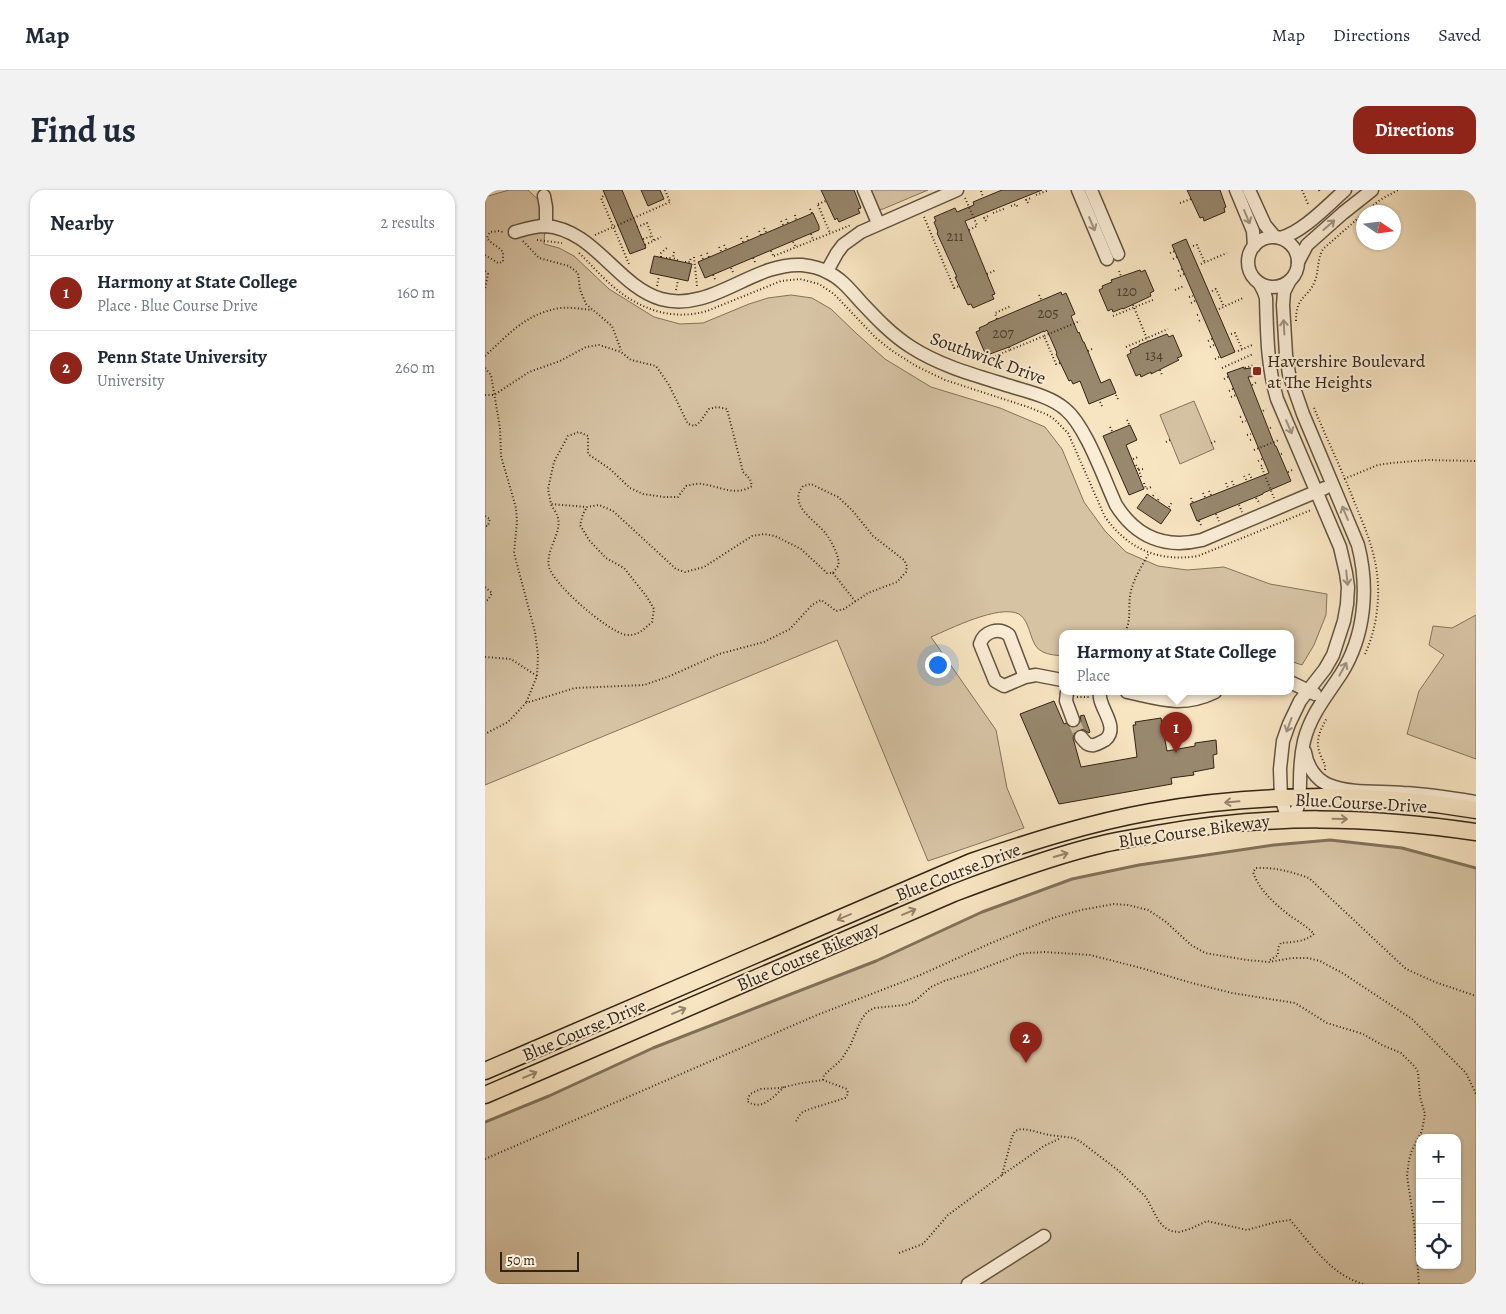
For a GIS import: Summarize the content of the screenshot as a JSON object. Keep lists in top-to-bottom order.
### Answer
{
  "streets": {
    "main road": ["Blue Course Drive"],
    "street": ["Southwick Drive"]
  },
  "places": {
    "transit": ["Havershire Boulevard at The Heights"]
  },
  "house_numbers": [
    "211",
    "120",
    "205",
    "207",
    "134"
  ],
  "scale_bar": "50 m",
  "north": "right",
  "page": {
    "header": "Map",
    "nav": ["Map", "Directions", "Saved"],
    "title": "Find us",
    "buttons": "Directions",
    "heading": ["Nearby", "2 results"],
    "list": [
      {
        "mark": "1",
        "name": "Harmony at State College",
        "note": "Place · Blue Course Drive",
        "value": "160 m"
      },
      {
        "mark": "2",
        "name": "Penn State University",
        "note": "University",
        "value": "260 m"
      }
    ],
    "popup": ["Harmony at State College", "Place"],
    "pins": ["1", "2"],
    "map_buttons": ["+", "−"],
    "scale": "50 m"
  }
}
